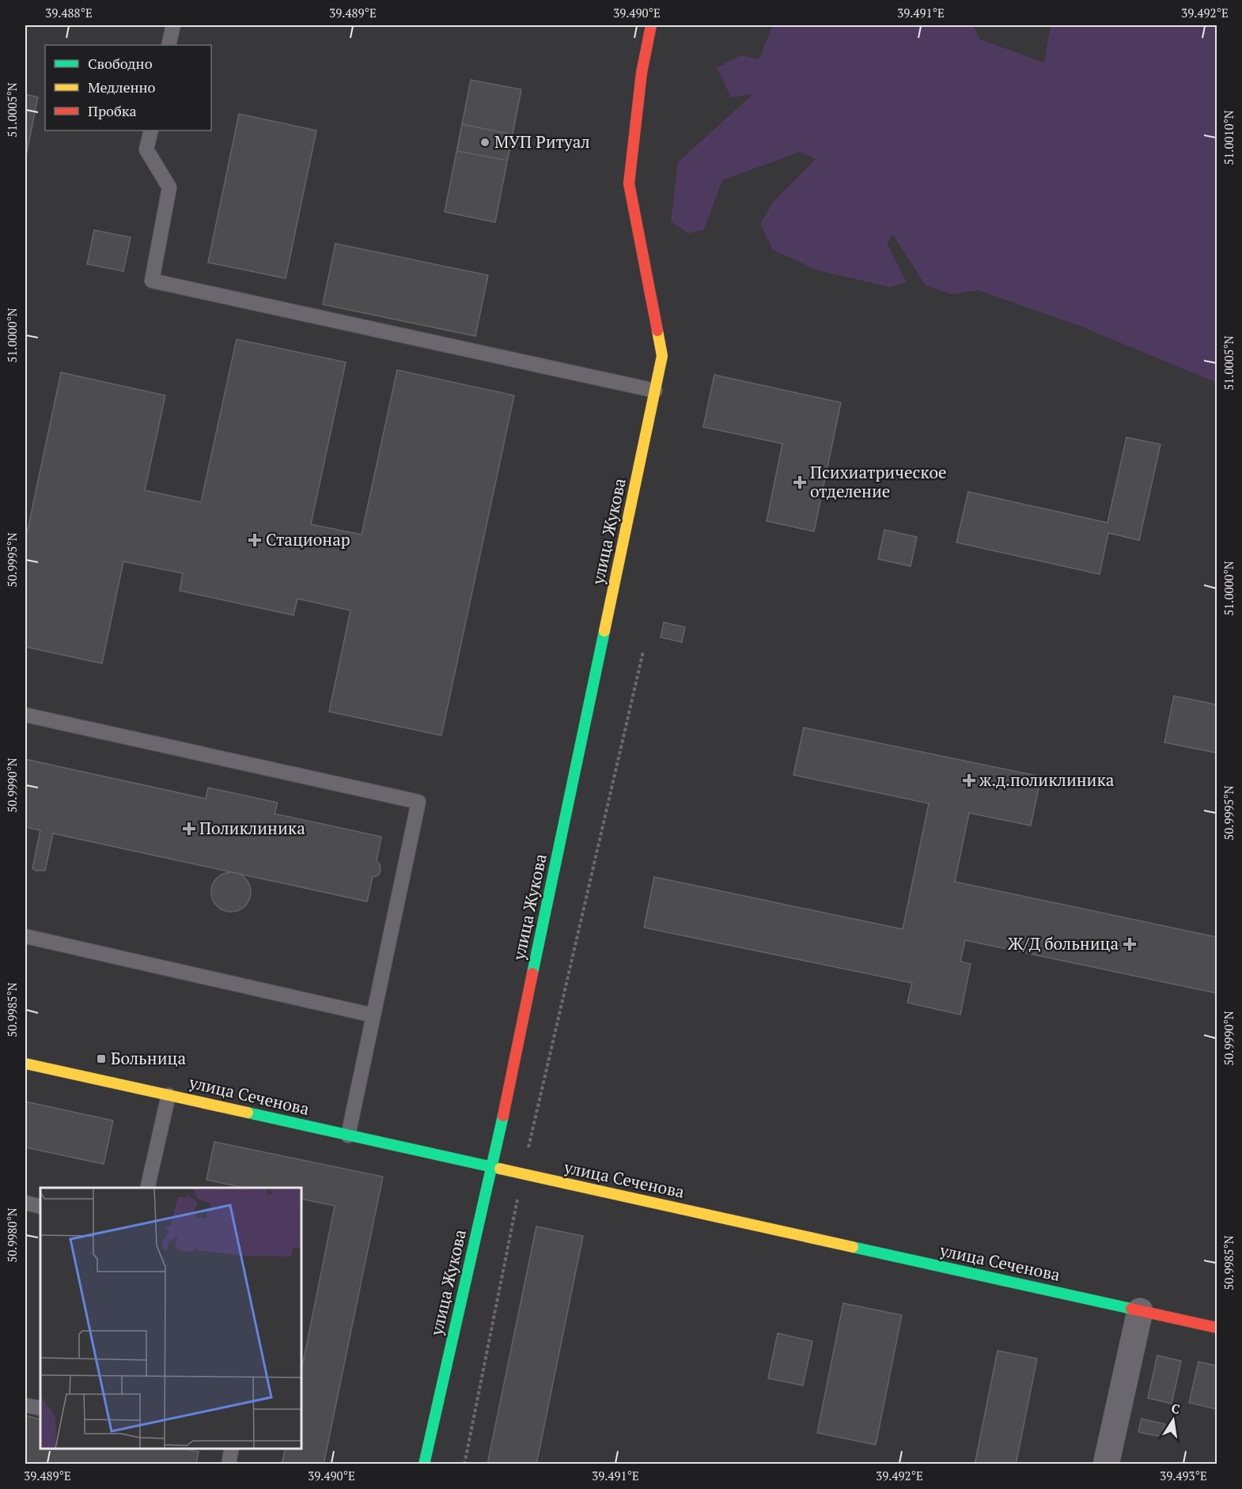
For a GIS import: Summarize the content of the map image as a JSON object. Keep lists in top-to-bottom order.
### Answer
{
  "streets": {
    "street": ["улица Жукова", "улица Сеченова"]
  },
  "crossings": [
    ["улица Жукова", "улица Сеченова"]
  ],
  "places": {
    "other": ["МУП Ритуал"],
    "health": [
      "Психиатрическое отделение",
      "Стационар",
      "ж.д.поликлиника",
      "Поликлиника",
      "Ж/Д больница"
    ],
    "transit": ["Больница"]
  },
  "legend": ["Свободно", "Медленно", "Пробка"],
  "north": "top",
  "coordinates": [
    "39.488°E",
    "39.489°E",
    "39.490°E",
    "39.491°E",
    "39.492°E",
    "51.0005°N",
    "51.0010°N",
    "51.0000°N",
    "50.9995°N",
    "50.9990°N",
    "50.9985°N",
    "50.9980°N",
    "39.493°E"
  ]
}
